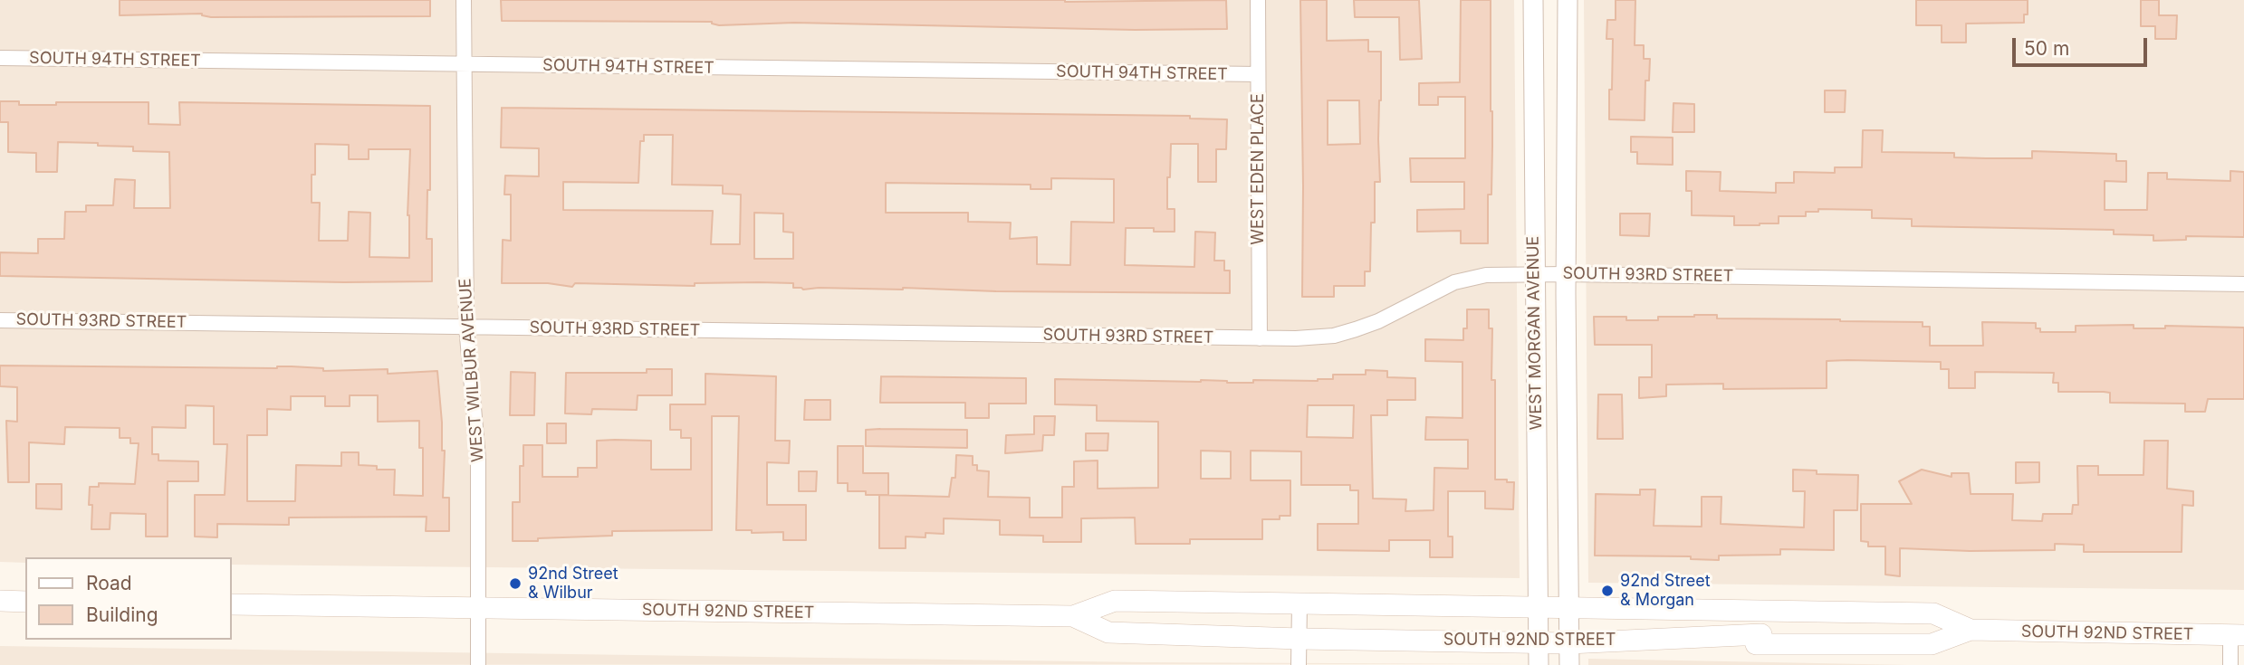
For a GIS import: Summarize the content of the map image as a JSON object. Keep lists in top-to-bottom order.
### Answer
{
  "streets": {
    "main road": ["SOUTH 92ND STREET"],
    "street": [
      "SOUTH 94TH STREET",
      "WEST EDEN PLACE",
      "SOUTH 93RD STREET",
      "WEST MORGAN AVENUE",
      "WEST WILBUR AVENUE"
    ]
  },
  "crossings": [
    ["SOUTH 94TH STREET", "WEST EDEN PLACE"],
    ["SOUTH 94TH STREET", "WEST WILBUR AVENUE"],
    ["WEST EDEN PLACE", "SOUTH 93RD STREET"],
    ["SOUTH 93RD STREET", "WEST MORGAN AVENUE"],
    ["SOUTH 93RD STREET", "WEST WILBUR AVENUE"],
    ["WEST MORGAN AVENUE", "SOUTH 92ND STREET"],
    ["WEST WILBUR AVENUE", "SOUTH 92ND STREET"]
  ],
  "places": ["92nd Street & Wilbur", "92nd Street & Morgan"],
  "legend": ["Road", "Building"],
  "scale_bar": "50 m"
}
